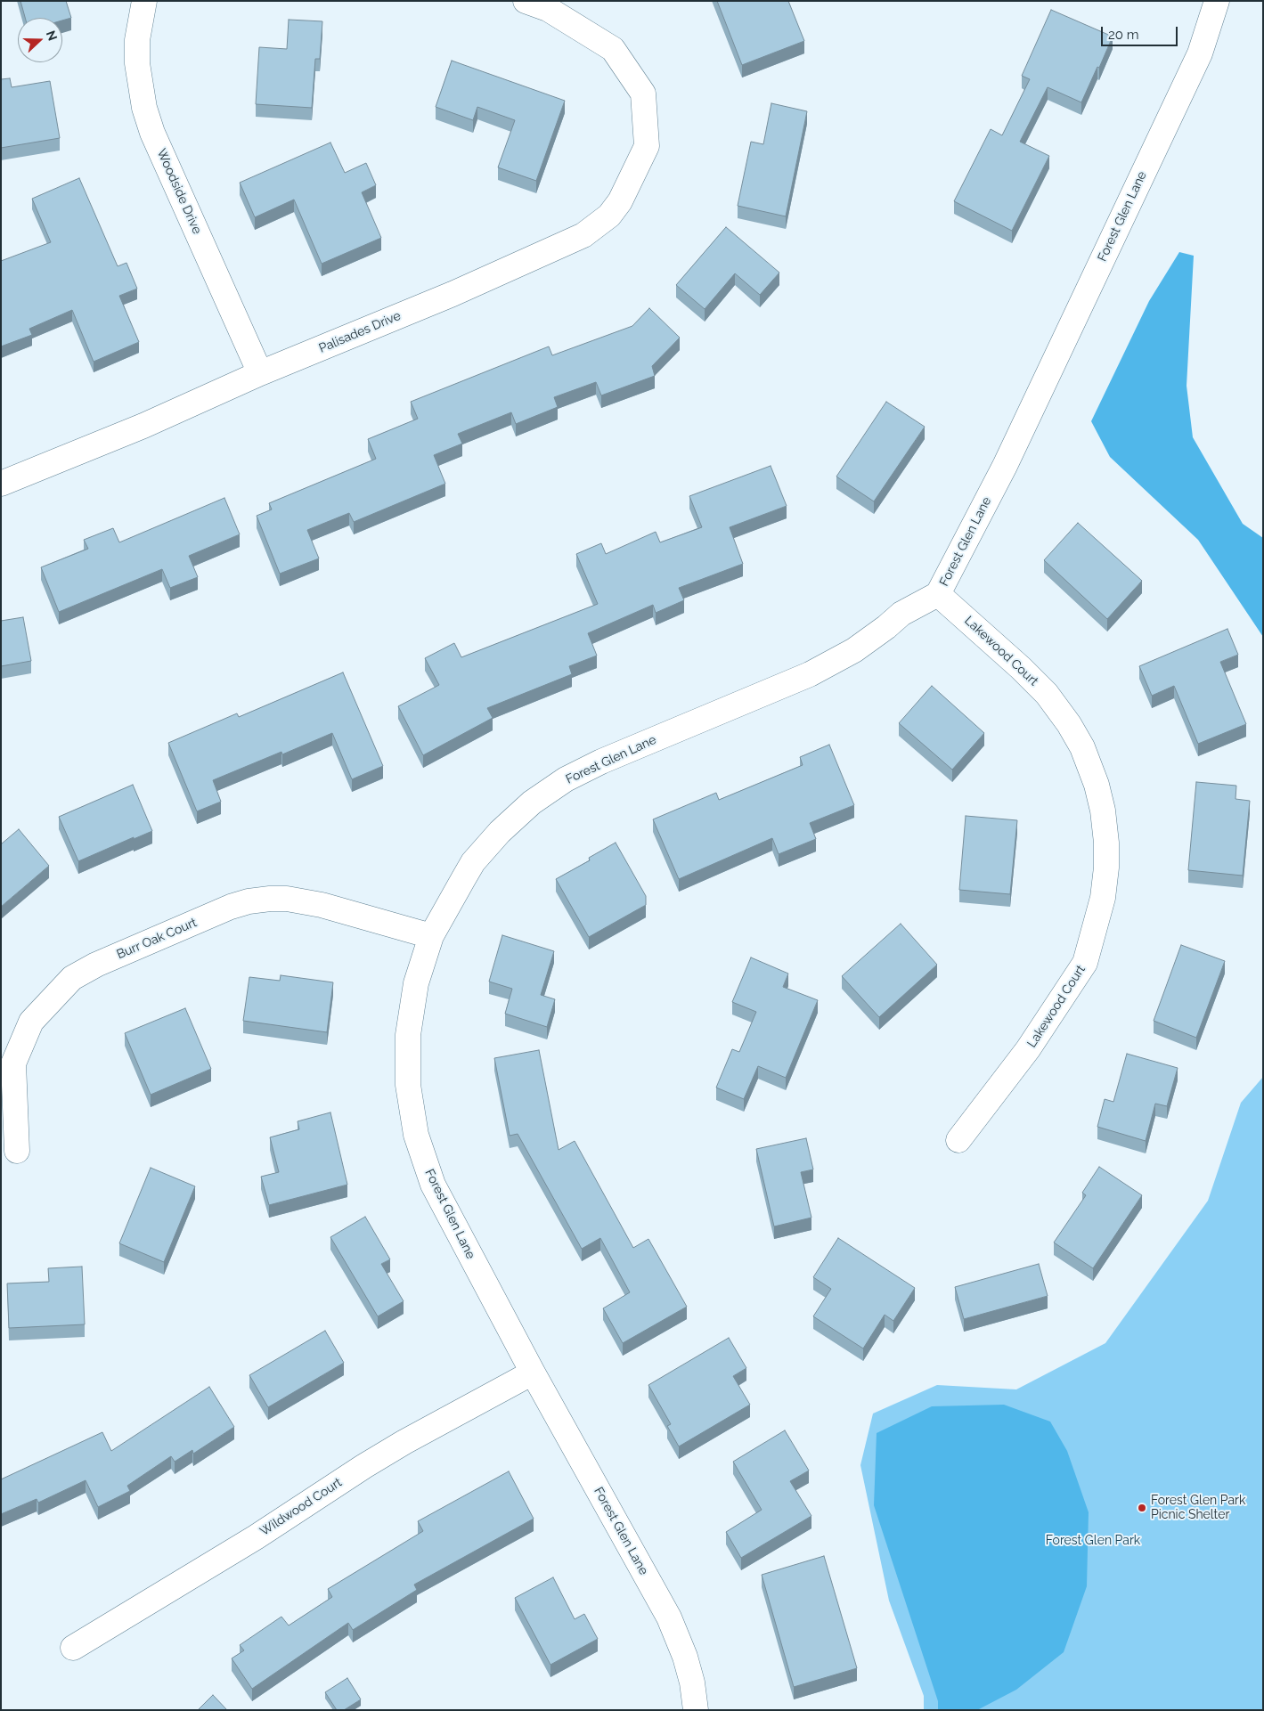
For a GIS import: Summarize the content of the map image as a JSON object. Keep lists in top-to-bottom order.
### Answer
{
  "streets": {
    "street": [
      "Woodside Drive",
      "Forest Glen Lane",
      "Palisades Drive",
      "Lakewood Court",
      "Burr Oak Court",
      "Wildwood Court"
    ]
  },
  "crossings": [
    ["Woodside Drive", "Palisades Drive"],
    ["Forest Glen Lane", "Lakewood Court"],
    ["Forest Glen Lane", "Burr Oak Court"],
    ["Forest Glen Lane", "Wildwood Court"]
  ],
  "parks": ["Forest Glen Park"],
  "places": ["Forest Glen Park Picnic Shelter"],
  "scale_bar": "20 m",
  "north": "right"
}
